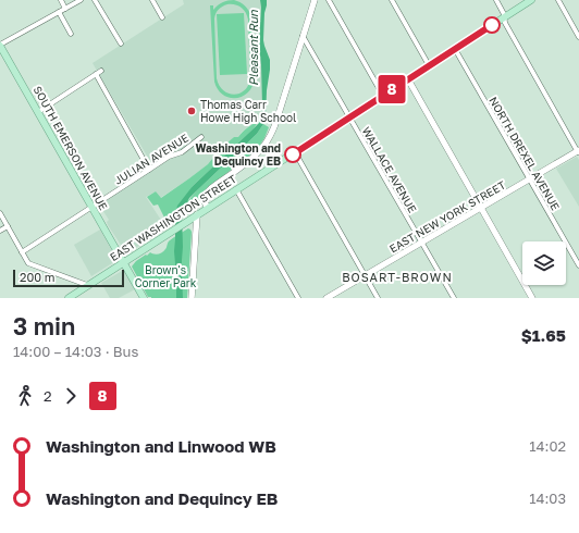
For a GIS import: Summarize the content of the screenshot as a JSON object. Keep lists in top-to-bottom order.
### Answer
{
  "streets": {
    "main road": ["SOUTH EMERSON AVENUE", "EAST WASHINGTON STREET"],
    "street": [
      "NORTH DREXEL AVENUE",
      "JULIAN AVENUE",
      "WALLACE AVENUE",
      "EAST NEW YORK STREET"
    ]
  },
  "crossings": [
    ["SOUTH EMERSON AVENUE", "JULIAN AVENUE"],
    ["SOUTH EMERSON AVENUE", "EAST WASHINGTON STREET"],
    ["NORTH DREXEL AVENUE", "EAST NEW YORK STREET"],
    ["NORTH DREXEL AVENUE", "EAST WASHINGTON STREET"],
    ["WALLACE AVENUE", "EAST NEW YORK STREET"],
    ["WALLACE AVENUE", "EAST WASHINGTON STREET"]
  ],
  "districts": ["BOSART-BROWN"],
  "water": ["Pleasant Run"],
  "parks": ["Brown's Corner Park"],
  "places": ["Thomas Carr Howe High School", "Washington and Dequincy EB"],
  "lines": ["bus line 8"],
  "scale_bar": "200 m",
  "page": {
    "on_map": "8",
    "scale": "200 m",
    "heading": ["3 min", "14:00 – 14:03 · Bus", "$1.65"],
    "legs": ["2", "8"],
    "list": [
      {
        "name": "Washington and Linwood WB",
        "value": "14:02"
      },
      {
        "name": "Washington and Dequincy EB",
        "value": "14:03"
      }
    ]
  }
}
